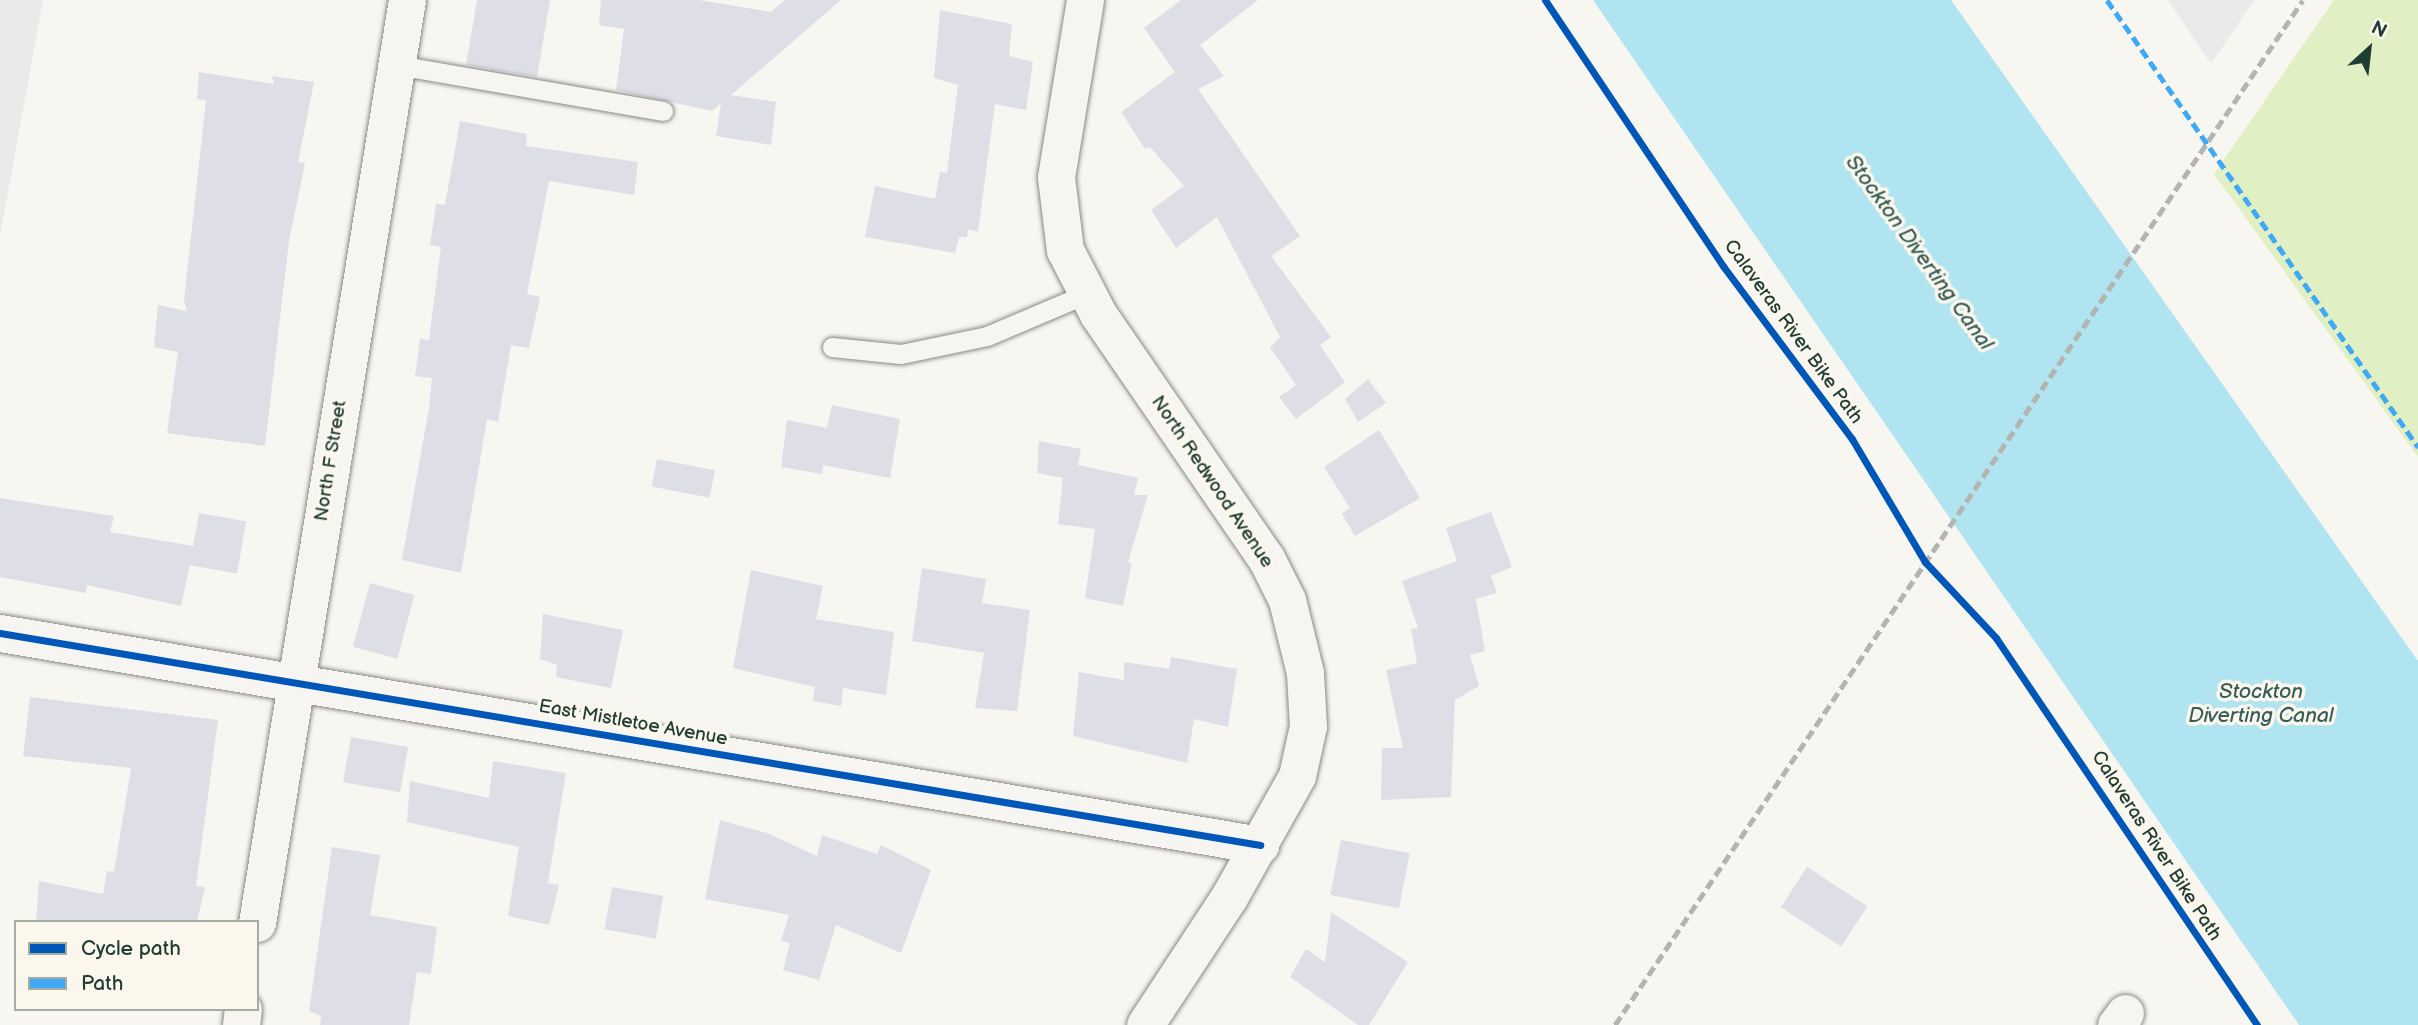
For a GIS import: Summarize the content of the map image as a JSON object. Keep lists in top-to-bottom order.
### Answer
{
  "streets": {
    "street": ["North F Street", "North Redwood Avenue", "East Mistletoe Avenue"],
    "cycle path": ["Calaveras River Bike Path"]
  },
  "crossings": [
    ["North F Street", "East Mistletoe Avenue"],
    ["North Redwood Avenue", "East Mistletoe Avenue"]
  ],
  "water": ["Stockton Diverting Canal"],
  "legend": ["Cycle path", "Path"],
  "north": "top right"
}
